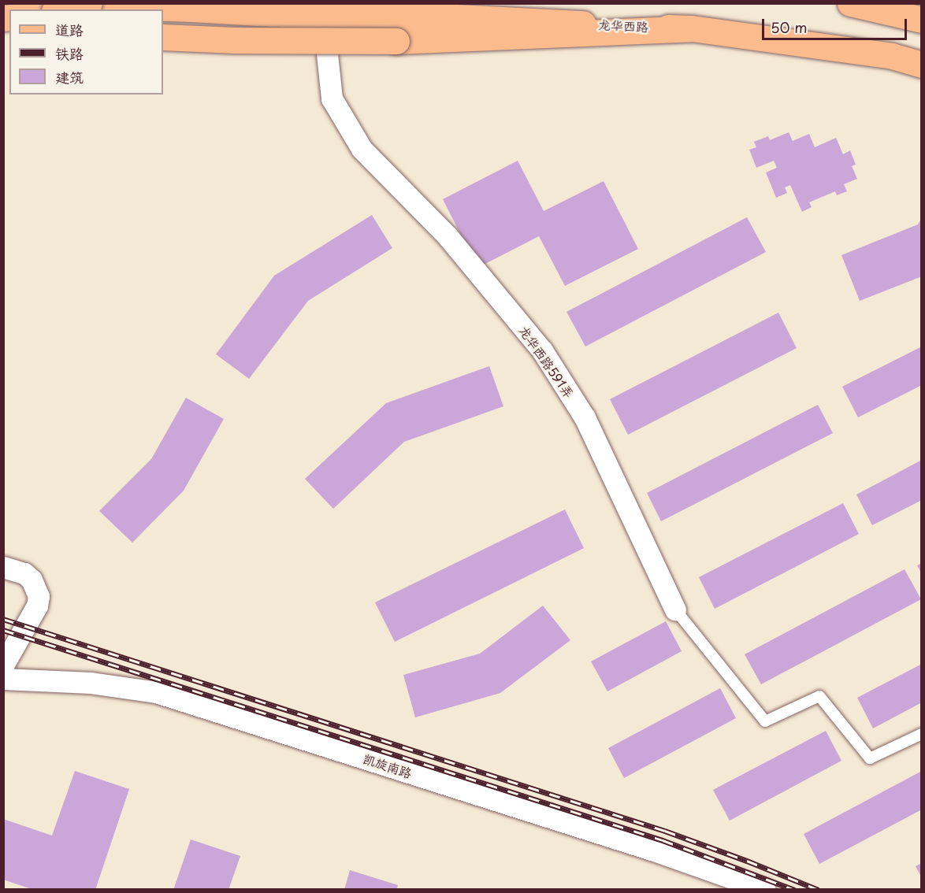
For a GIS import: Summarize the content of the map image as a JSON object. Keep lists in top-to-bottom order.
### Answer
{
  "streets": {
    "main road": ["龙华西路"],
    "street": ["龙华西路591弄", "凯旋南路"]
  },
  "crossings": [
    ["龙华西路", "龙华西路591弄"]
  ],
  "legend": ["道路", "铁路", "建筑"],
  "scale_bar": "50 m"
}
